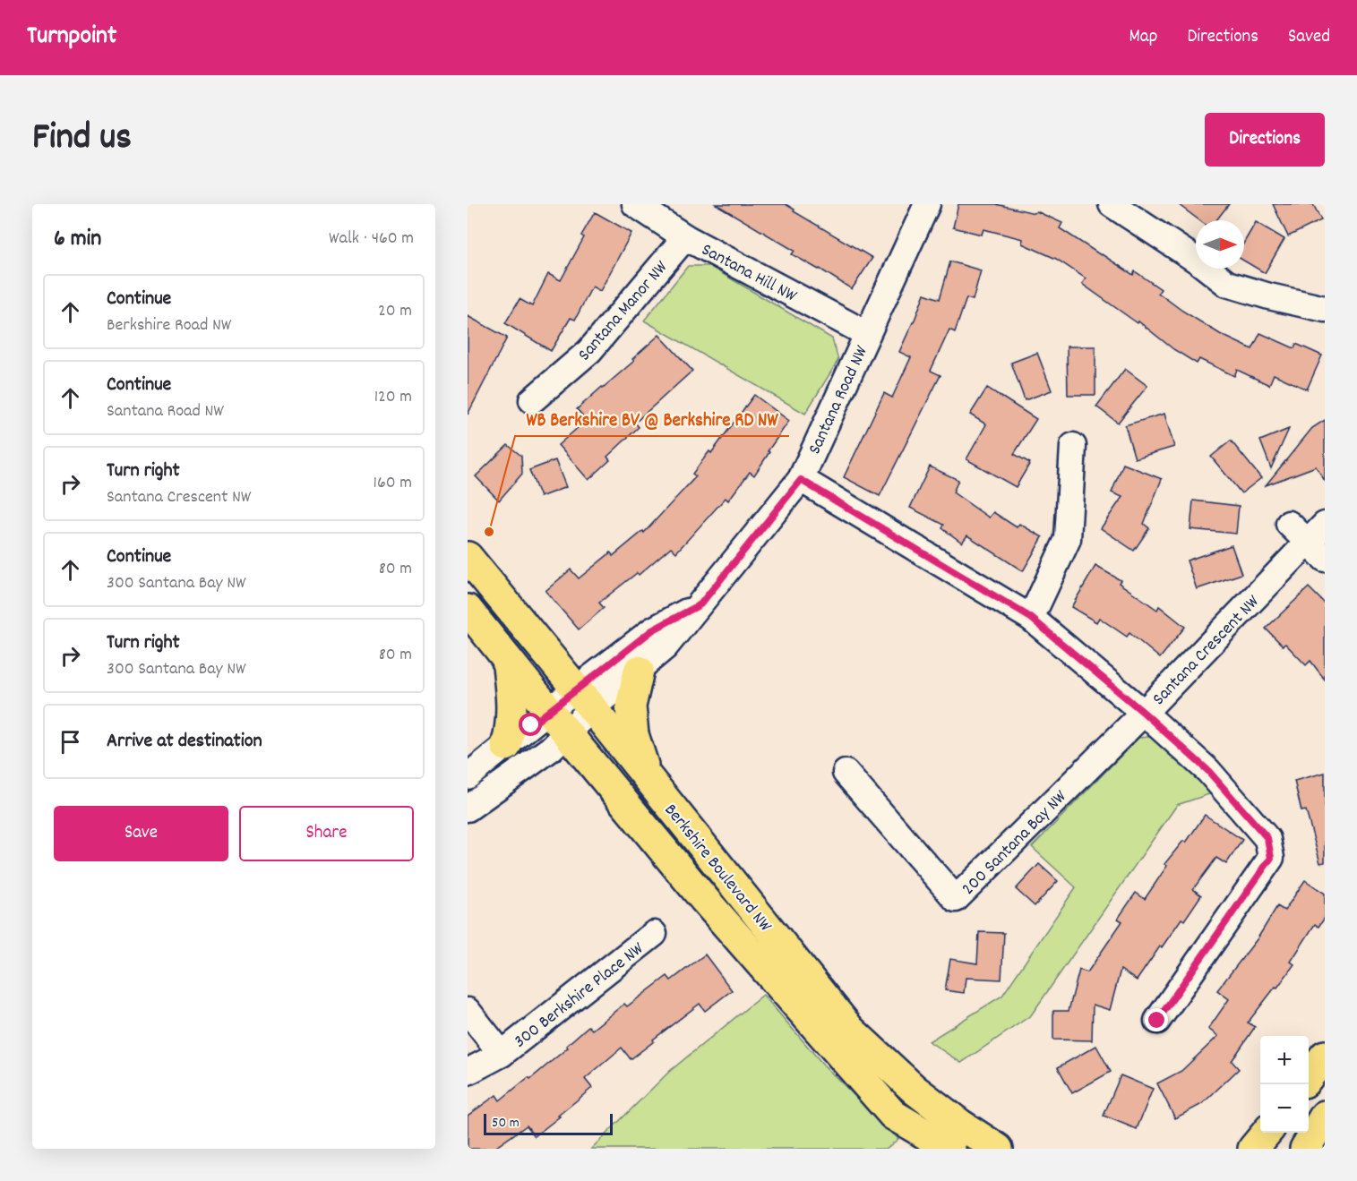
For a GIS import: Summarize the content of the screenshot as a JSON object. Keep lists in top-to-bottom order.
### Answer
{
  "streets": {
    "main road": ["Berkshire Boulevard NW"],
    "street": [
      "Santana Hill NW",
      "Santana Manor NW",
      "Santana Road NW",
      "Santana Crescent NW",
      "200 Santana Bay NW",
      "300 Berkshire Place NW"
    ]
  },
  "crossings": [
    ["Santana Hill NW", "Santana Manor NW"],
    ["Santana Hill NW", "Santana Road NW"],
    ["Santana Road NW", "Santana Crescent NW"],
    ["Santana Road NW", "Berkshire Boulevard NW"],
    ["Santana Crescent NW", "200 Santana Bay NW"]
  ],
  "places": ["WB Berkshire BV @ Berkshire RD NW"],
  "scale_bar": "50 m",
  "north": "right",
  "page": {
    "header": "Turnpoint",
    "nav": ["Map", "Directions", "Saved"],
    "title": "Find us",
    "buttons": [
      "Directions",
      ["Save", "Share"]
    ],
    "heading": ["6 min", "Walk · 460 m"],
    "list": [
      ["Continue", "Berkshire Road NW", "20 m"],
      ["Continue", "Santana Road NW", "120 m"],
      ["Turn right", "Santana Crescent NW", "160 m"],
      ["Continue", "300 Santana Bay NW", "80 m"],
      ["Turn right", "300 Santana Bay NW", "80 m"],
      "Arrive at destination"
    ],
    "map_buttons": ["+", "−"],
    "scale": "50 m"
  }
}
